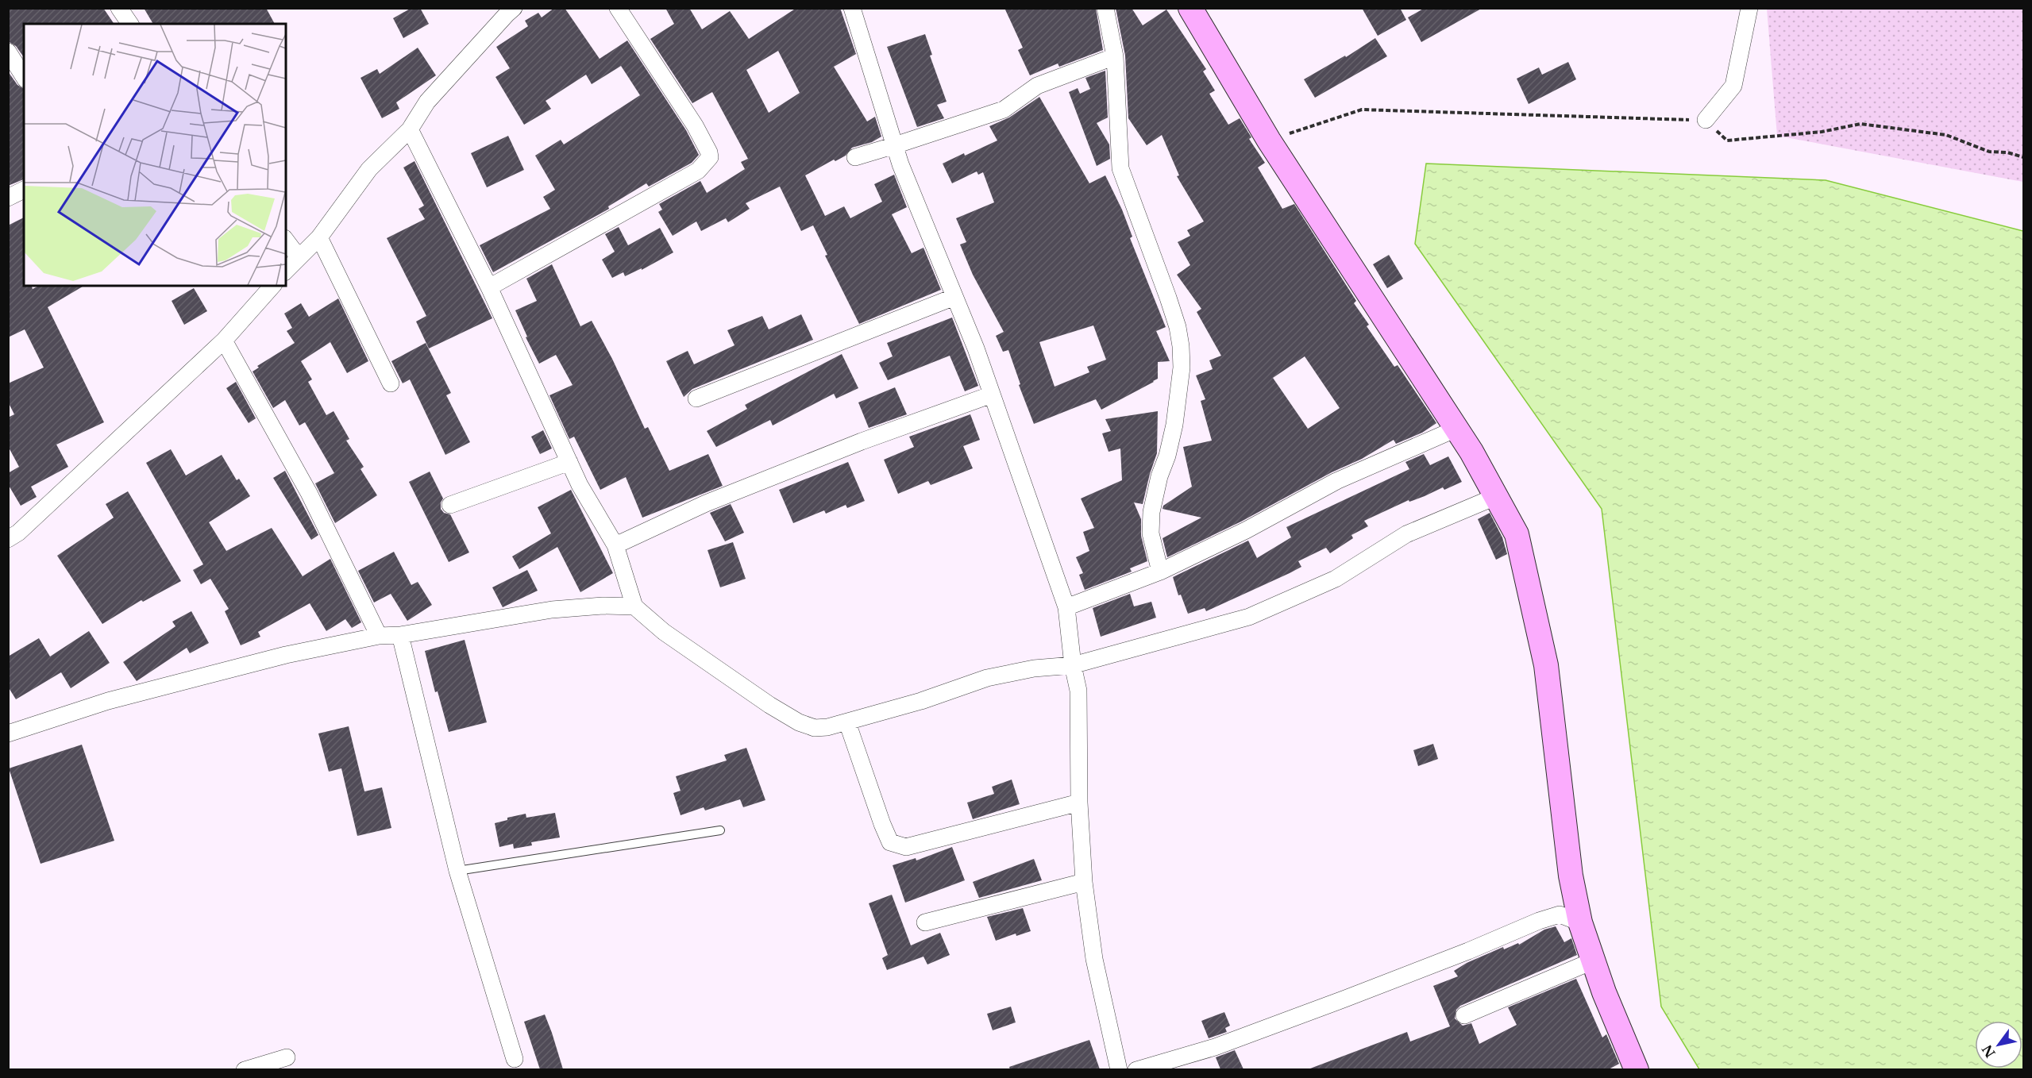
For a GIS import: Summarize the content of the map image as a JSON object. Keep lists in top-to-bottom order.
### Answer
{
  "north": "bottom left"
}
